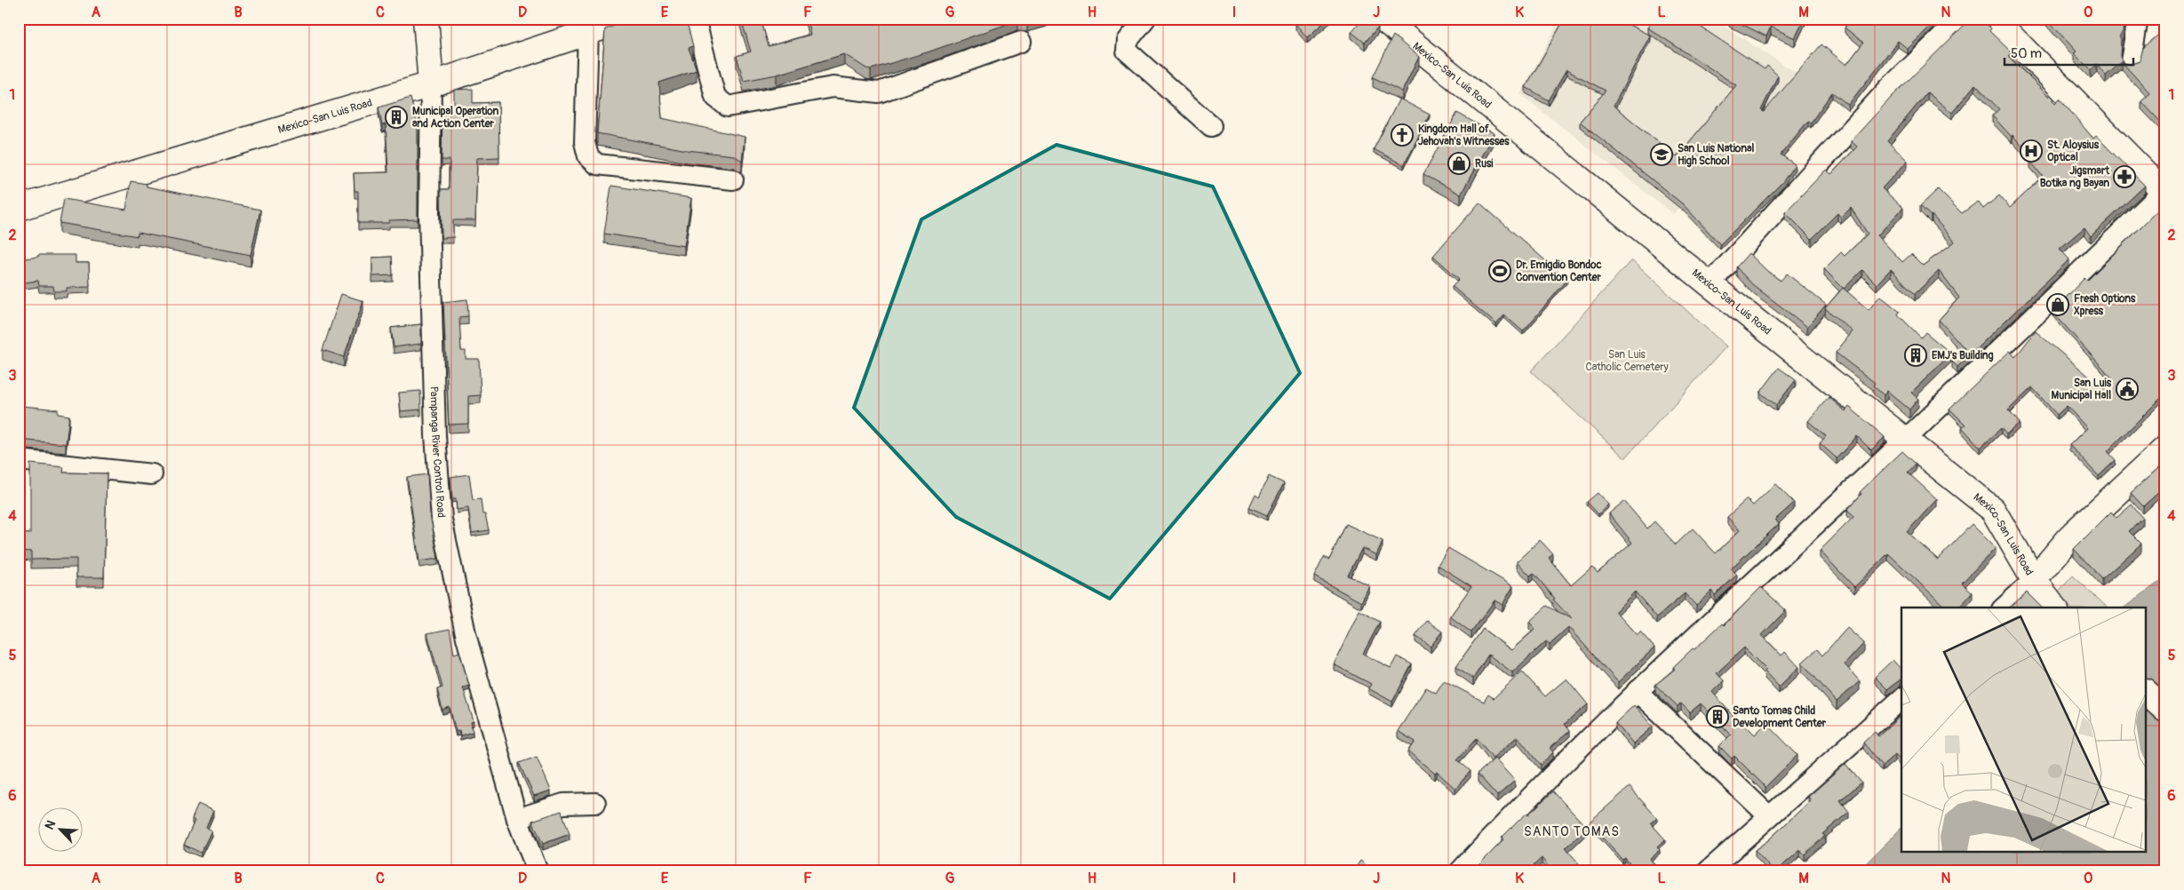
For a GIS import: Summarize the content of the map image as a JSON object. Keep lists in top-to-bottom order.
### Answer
{
  "streets": {
    "main road": ["Mexico-San Luis Road", "Pampanga River Control Road"]
  },
  "crossings": [
    ["Mexico-San Luis Road", "Pampanga River Control Road"]
  ],
  "districts": ["SANTO TOMAS"],
  "parks": ["San Luis Catholic Cemetery"],
  "places": {
    "building": ["Municipal Operation and Action Center", "EMJ's Building", "Santo Tomas Child Development Center"],
    "church": ["Kingdom Hall of Jehovah's Witnesses"],
    "hospital": ["St. Aloysius Optical"],
    "school or university": ["San Luis National High School"],
    "shop": ["Rusi", "Fresh Options Xpress"],
    "pharmacy": ["Jigsmart Botika ng Bayan"],
    "sports": ["Dr. Emigdio Bondoc Convention Center"],
    "public building": ["San Luis Municipal Hall"]
  },
  "scale_bar": "50 m",
  "north": "top left",
  "grid": {
    "columns": [
      "A",
      "B",
      "C",
      "D",
      "E",
      "F",
      "G",
      "H",
      "I",
      "J",
      "K",
      "L",
      "M",
      "N",
      "O"
    ],
    "rows": [
      "1",
      "2",
      "3",
      "4",
      "5",
      "6"
    ]
  }
}
